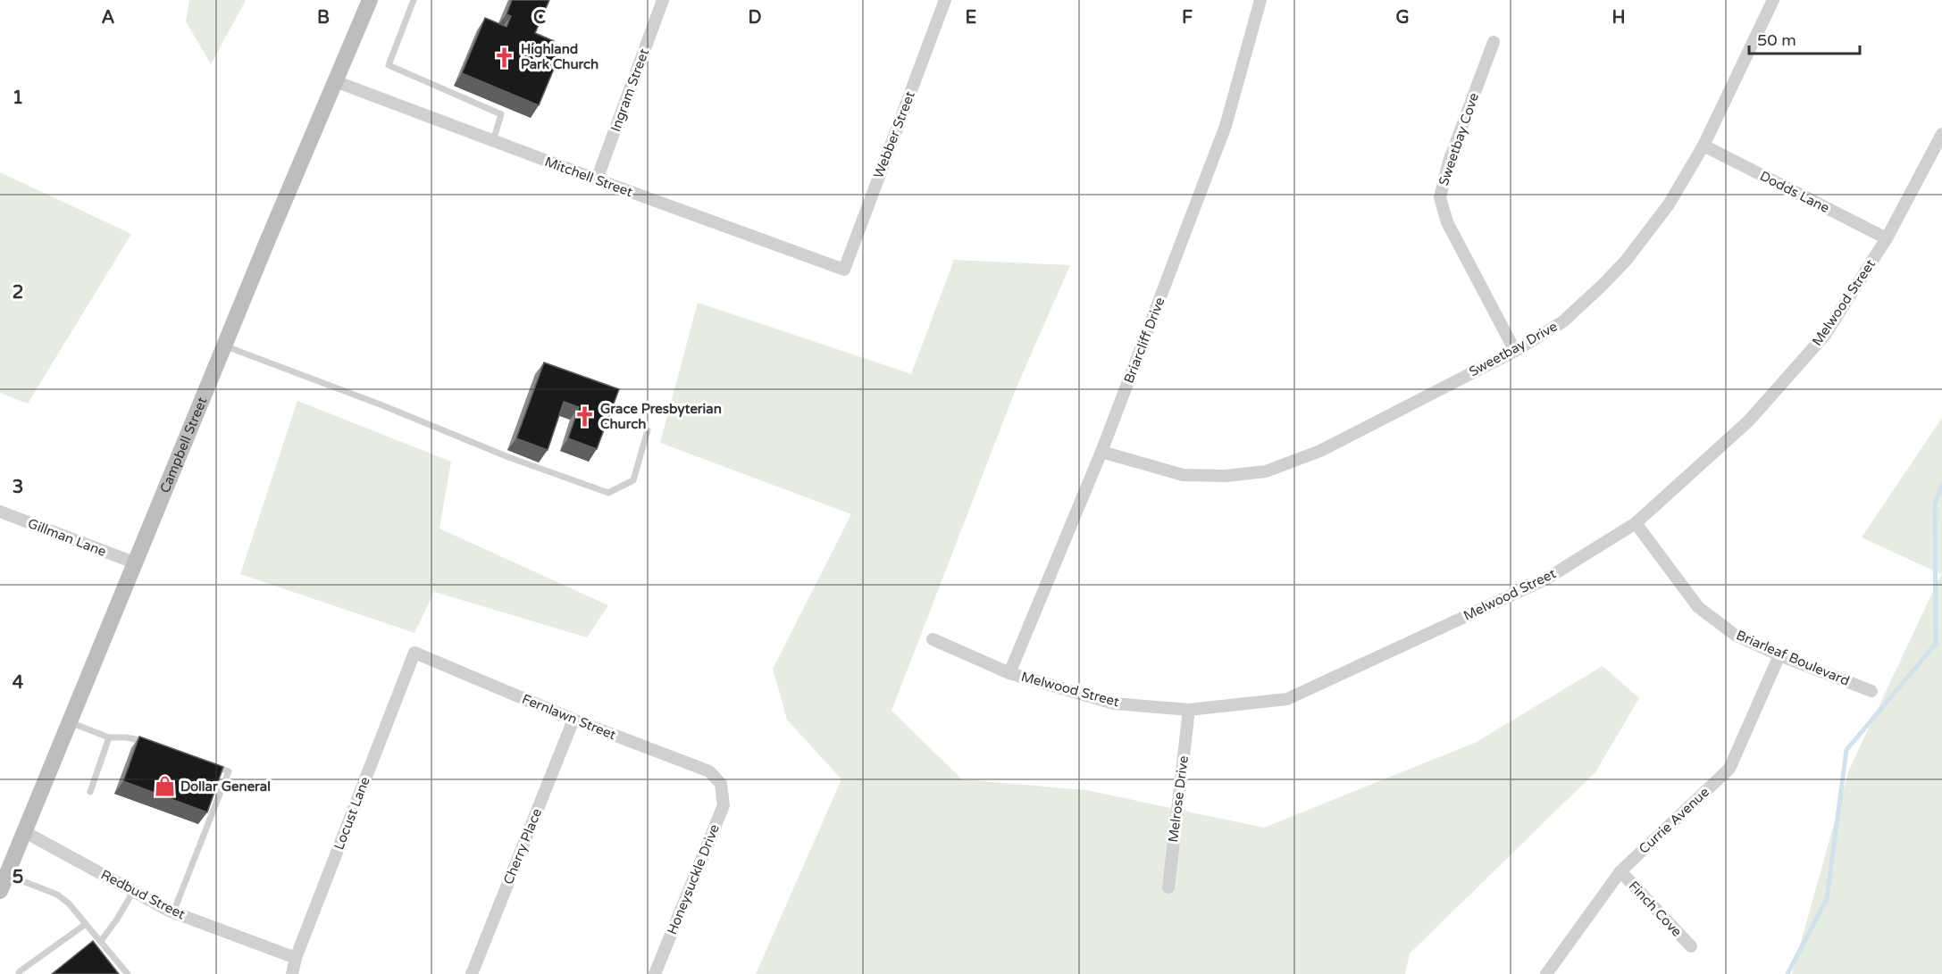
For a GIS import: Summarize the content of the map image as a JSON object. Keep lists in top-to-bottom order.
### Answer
{
  "streets": {
    "main road": ["Campbell Street"],
    "street": [
      "Ingram Street",
      "Webber Street",
      "Sweetbay Cove",
      "Mitchell Street",
      "Dodds Lane",
      "Melwood Street",
      "Briarcliff Drive",
      "Sweetbay Drive",
      "Gillman Lane",
      "Briarleaf Boulevard",
      "Fernlawn Street",
      "Melrose Drive",
      "Locust Lane",
      "Currie Avenue",
      "Cherry Place",
      "Honeysuckle Drive",
      "Redbud Street",
      "Finch Cove"
    ]
  },
  "crossings": [
    ["Ingram Street", "Mitchell Street"],
    ["Webber Street", "Mitchell Street"],
    ["Sweetbay Cove", "Sweetbay Drive"],
    ["Mitchell Street", "Campbell Street"],
    ["Dodds Lane", "Melwood Street"],
    ["Dodds Lane", "Sweetbay Drive"],
    ["Melwood Street", "Briarcliff Drive"],
    ["Melwood Street", "Briarleaf Boulevard"],
    ["Melwood Street", "Melrose Drive"],
    ["Briarcliff Drive", "Sweetbay Drive"],
    ["Campbell Street", "Gillman Lane"],
    ["Campbell Street", "Redbud Street"],
    ["Briarleaf Boulevard", "Currie Avenue"],
    ["Fernlawn Street", "Locust Lane"],
    ["Fernlawn Street", "Cherry Place"],
    ["Fernlawn Street", "Honeysuckle Drive"],
    ["Locust Lane", "Redbud Street"],
    ["Currie Avenue", "Finch Cove"]
  ],
  "places": {
    "church": ["Highland Park Church", "Grace Presbyterian Church"],
    "shop": ["Dollar General"]
  },
  "scale_bar": "50 m",
  "grid": {
    "columns": [
      "A",
      "B",
      "C",
      "D",
      "E",
      "F",
      "G",
      "H"
    ],
    "rows": [
      "1",
      "2",
      "3",
      "4",
      "5"
    ]
  }
}
